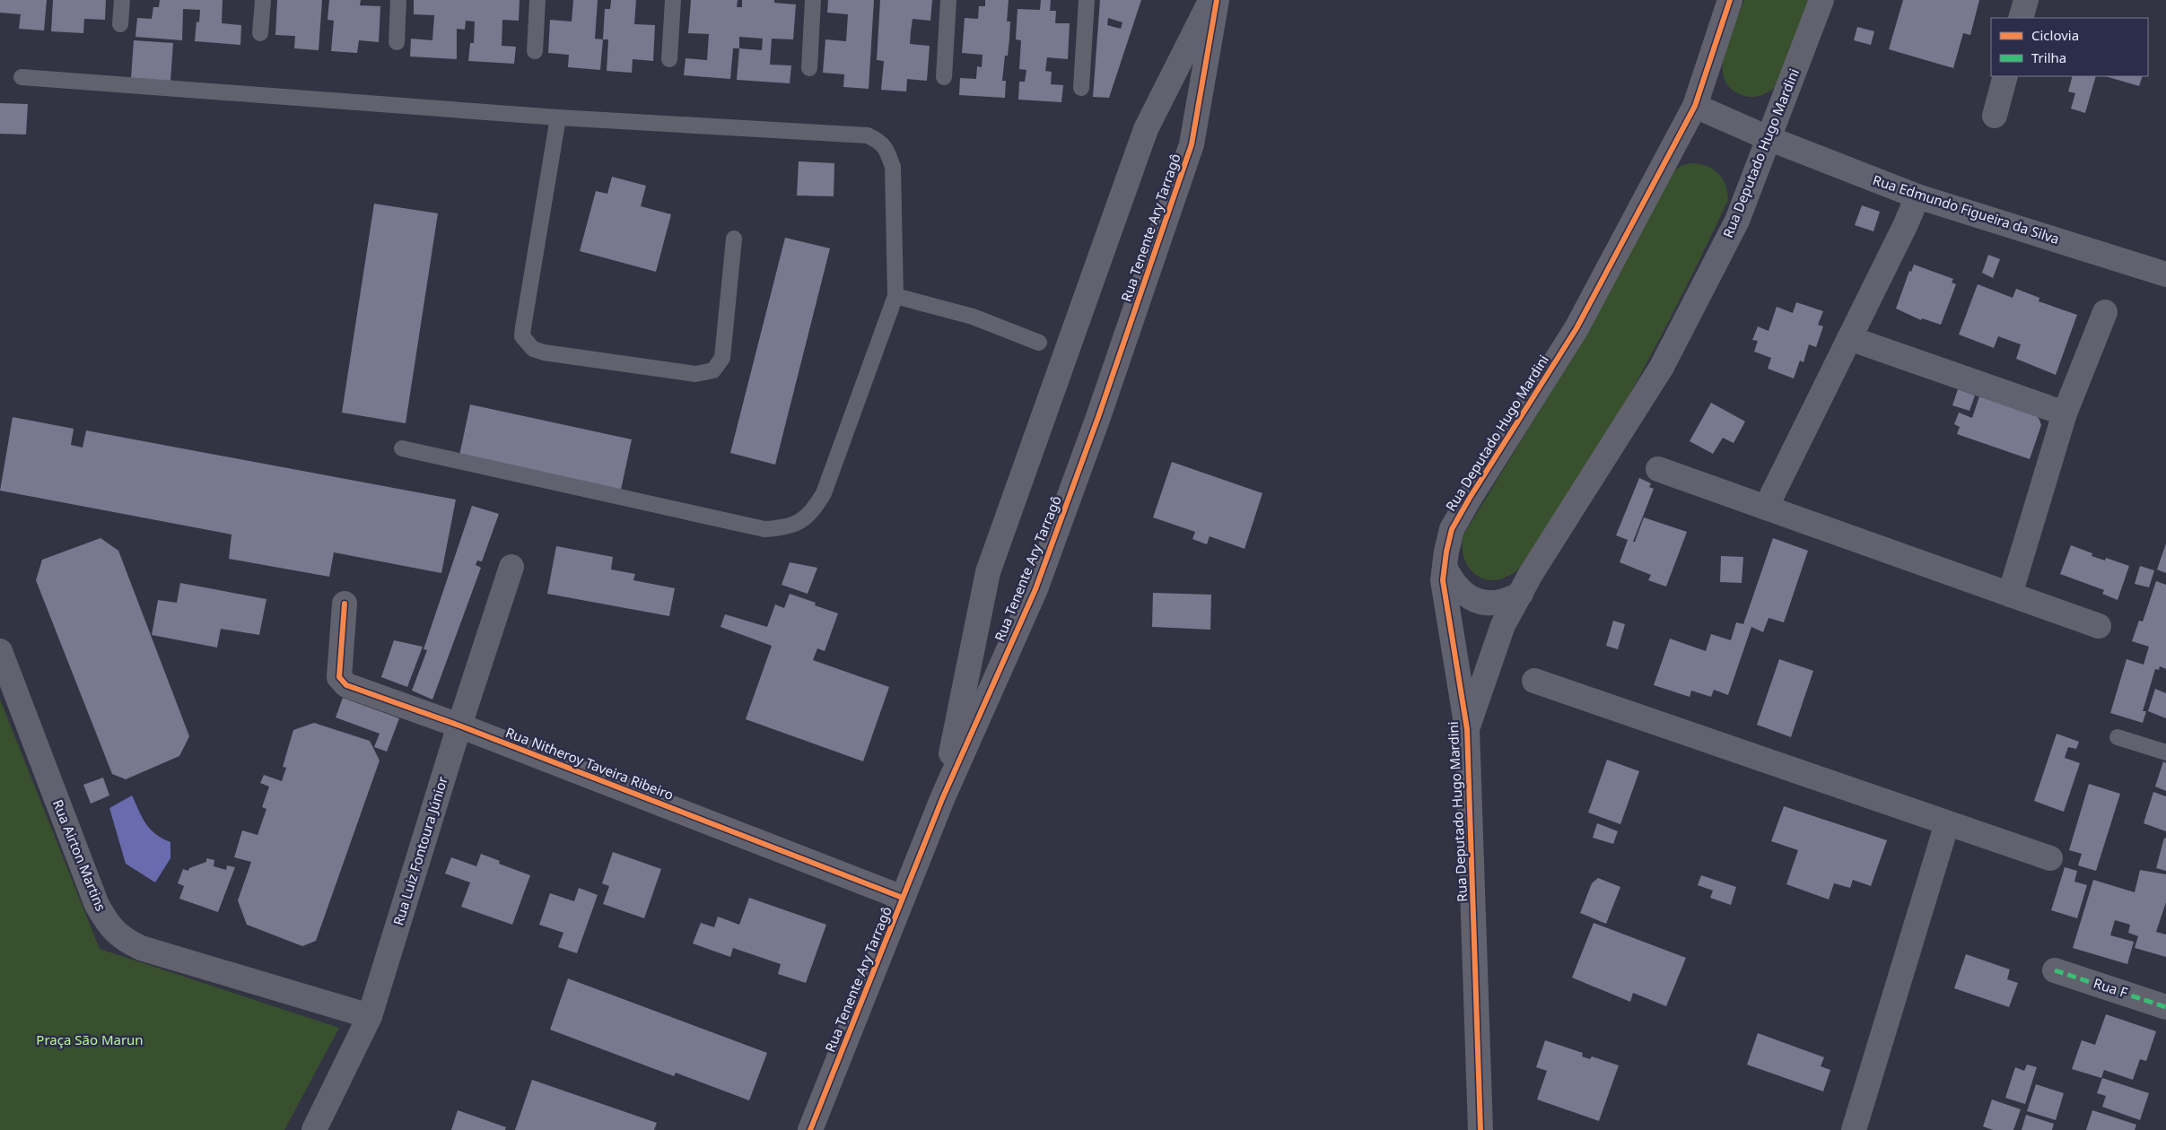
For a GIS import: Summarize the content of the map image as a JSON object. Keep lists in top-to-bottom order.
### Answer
{
  "streets": {
    "street": [
      "Rua Deputado Hugo Mardini",
      "Rua Edmundo Figueira da Silva",
      "Rua Tenente Ary Tarragô",
      "Rua Nitheroy Taveira Ribeiro",
      "Rua Luiz Fontoura Júnior",
      "Rua Airton Martins",
      "Rua F"
    ]
  },
  "crossings": [
    ["Rua Deputado Hugo Mardini", "Rua Edmundo Figueira da Silva"],
    ["Rua Tenente Ary Tarragô", "Rua Nitheroy Taveira Ribeiro"],
    ["Rua Nitheroy Taveira Ribeiro", "Rua Luiz Fontoura Júnior"],
    ["Rua Luiz Fontoura Júnior", "Rua Airton Martins"]
  ],
  "parks": ["Praça São Marun"],
  "legend": ["Ciclovia", "Trilha"]
}
